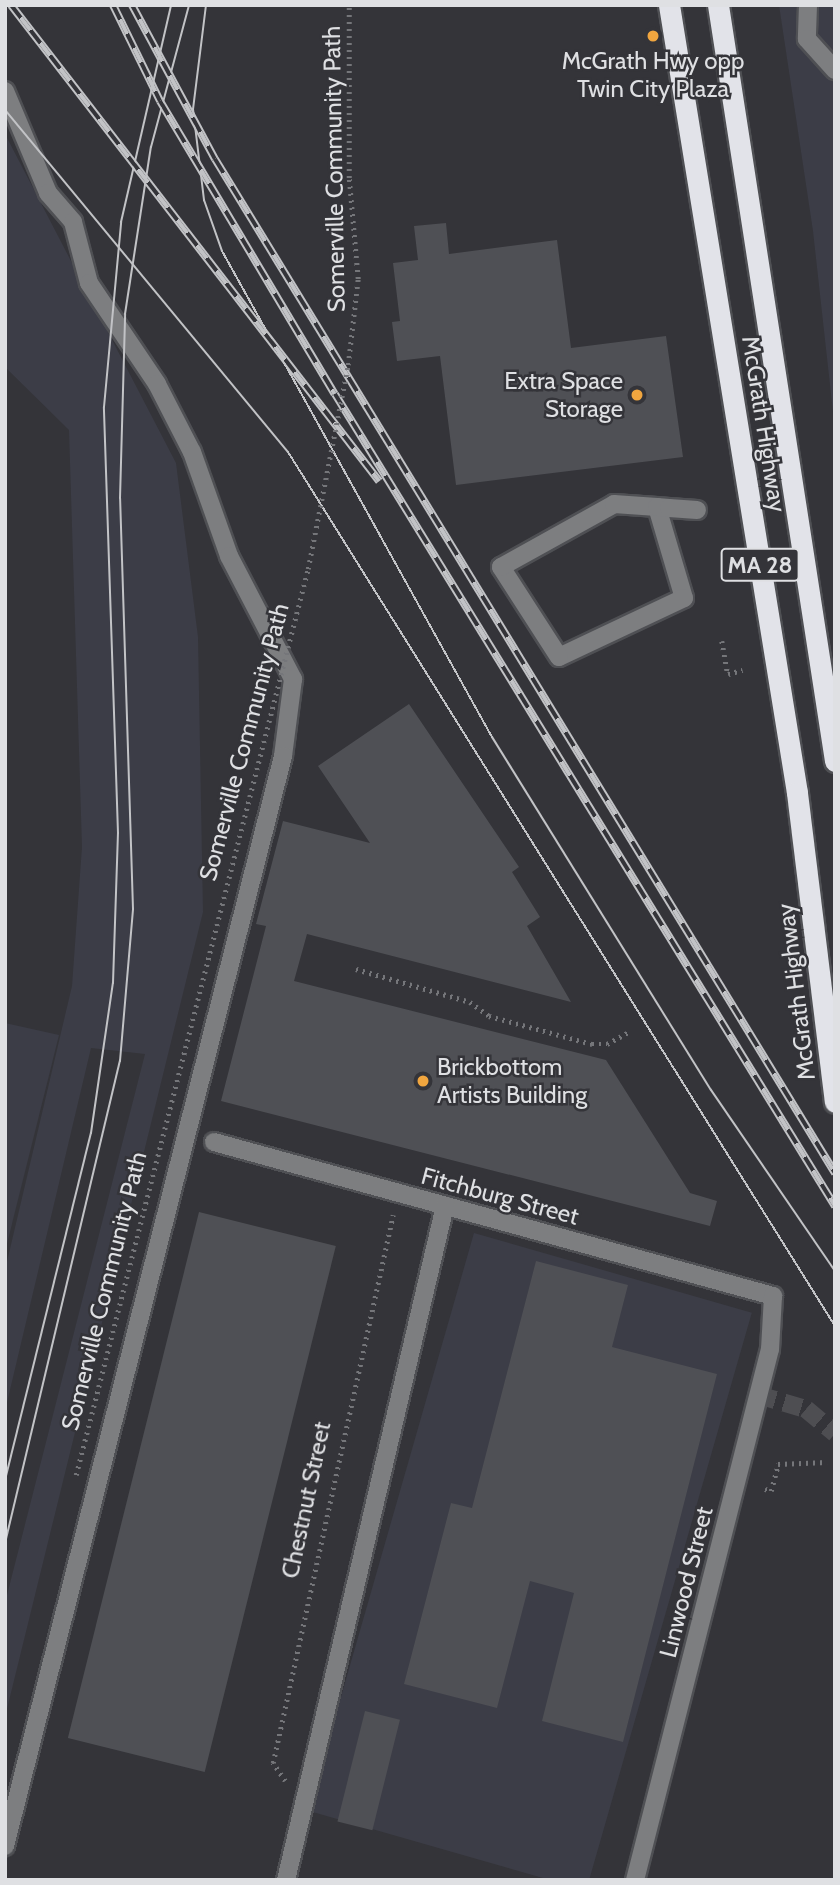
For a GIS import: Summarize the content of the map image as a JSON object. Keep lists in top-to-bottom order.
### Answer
{
  "streets": {
    "highway": ["McGrath Highway", "MA 28"],
    "street": ["Fitchburg Street", "Linwood Street"],
    "path": ["Somerville Community Path", "Chestnut Street"]
  },
  "crossings": [
    ["Fitchburg Street", "Chestnut Street"],
    ["Fitchburg Street", "Linwood Street"]
  ],
  "places": ["McGrath Hwy opp Twin City Plaza", "Extra Space Storage", "Brickbottom Artists Building"]
}
